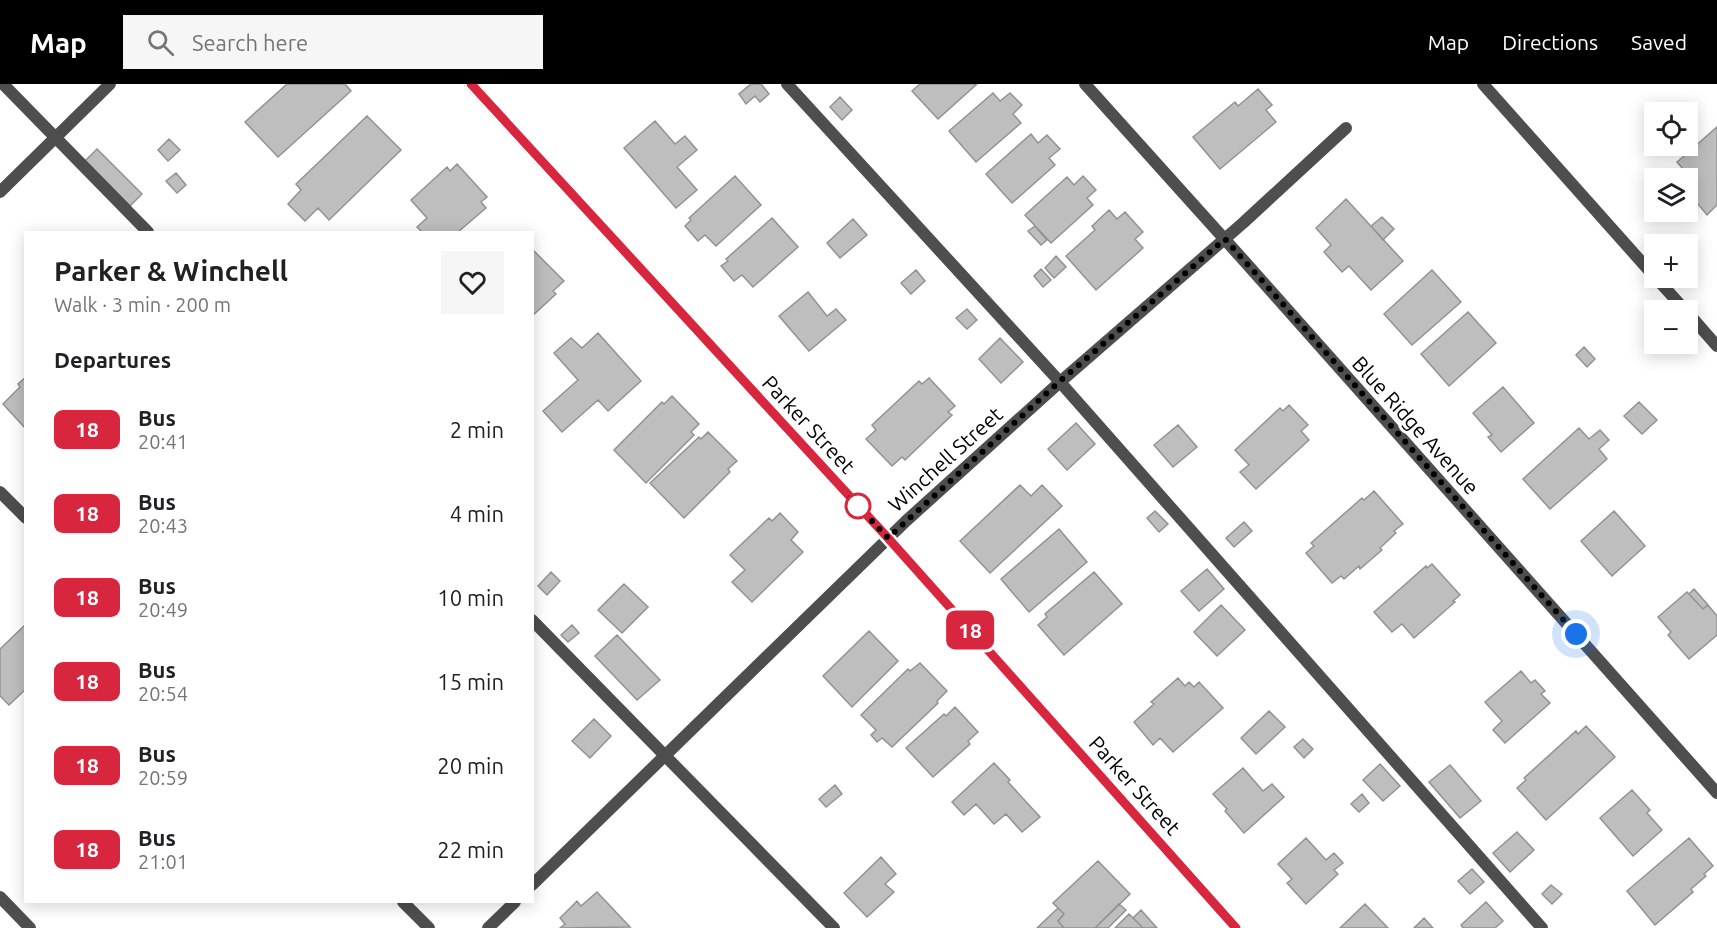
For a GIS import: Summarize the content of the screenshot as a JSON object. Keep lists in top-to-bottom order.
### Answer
{
  "streets": {
    "street": ["Parker Street", "Blue Ridge Avenue", "Winchell Street"]
  },
  "crossings": [
    ["Parker Street", "Winchell Street"],
    ["Blue Ridge Avenue", "Winchell Street"]
  ],
  "lines": ["bus line 18"],
  "page": {
    "header": "Map",
    "search": "Search here",
    "nav": ["Map", "Directions", "Saved"],
    "on_map": "18",
    "map_buttons": ["+", "−"],
    "heading": [
      ["Parker & Winchell", "Walk · 3 min · 200 m"],
      "Departures"
    ],
    "list": [
      {
        "mark": "18",
        "name": "Bus",
        "note": "20:41",
        "value": "2 min"
      },
      {
        "mark": "18",
        "name": "Bus",
        "note": "20:43",
        "value": "4 min"
      },
      {
        "mark": "18",
        "name": "Bus",
        "note": "20:49",
        "value": "10 min"
      },
      {
        "mark": "18",
        "name": "Bus",
        "note": "20:54",
        "value": "15 min"
      },
      {
        "mark": "18",
        "name": "Bus",
        "note": "20:59",
        "value": "20 min"
      },
      {
        "mark": "18",
        "name": "Bus",
        "note": "21:01",
        "value": "22 min"
      }
    ]
  }
}
